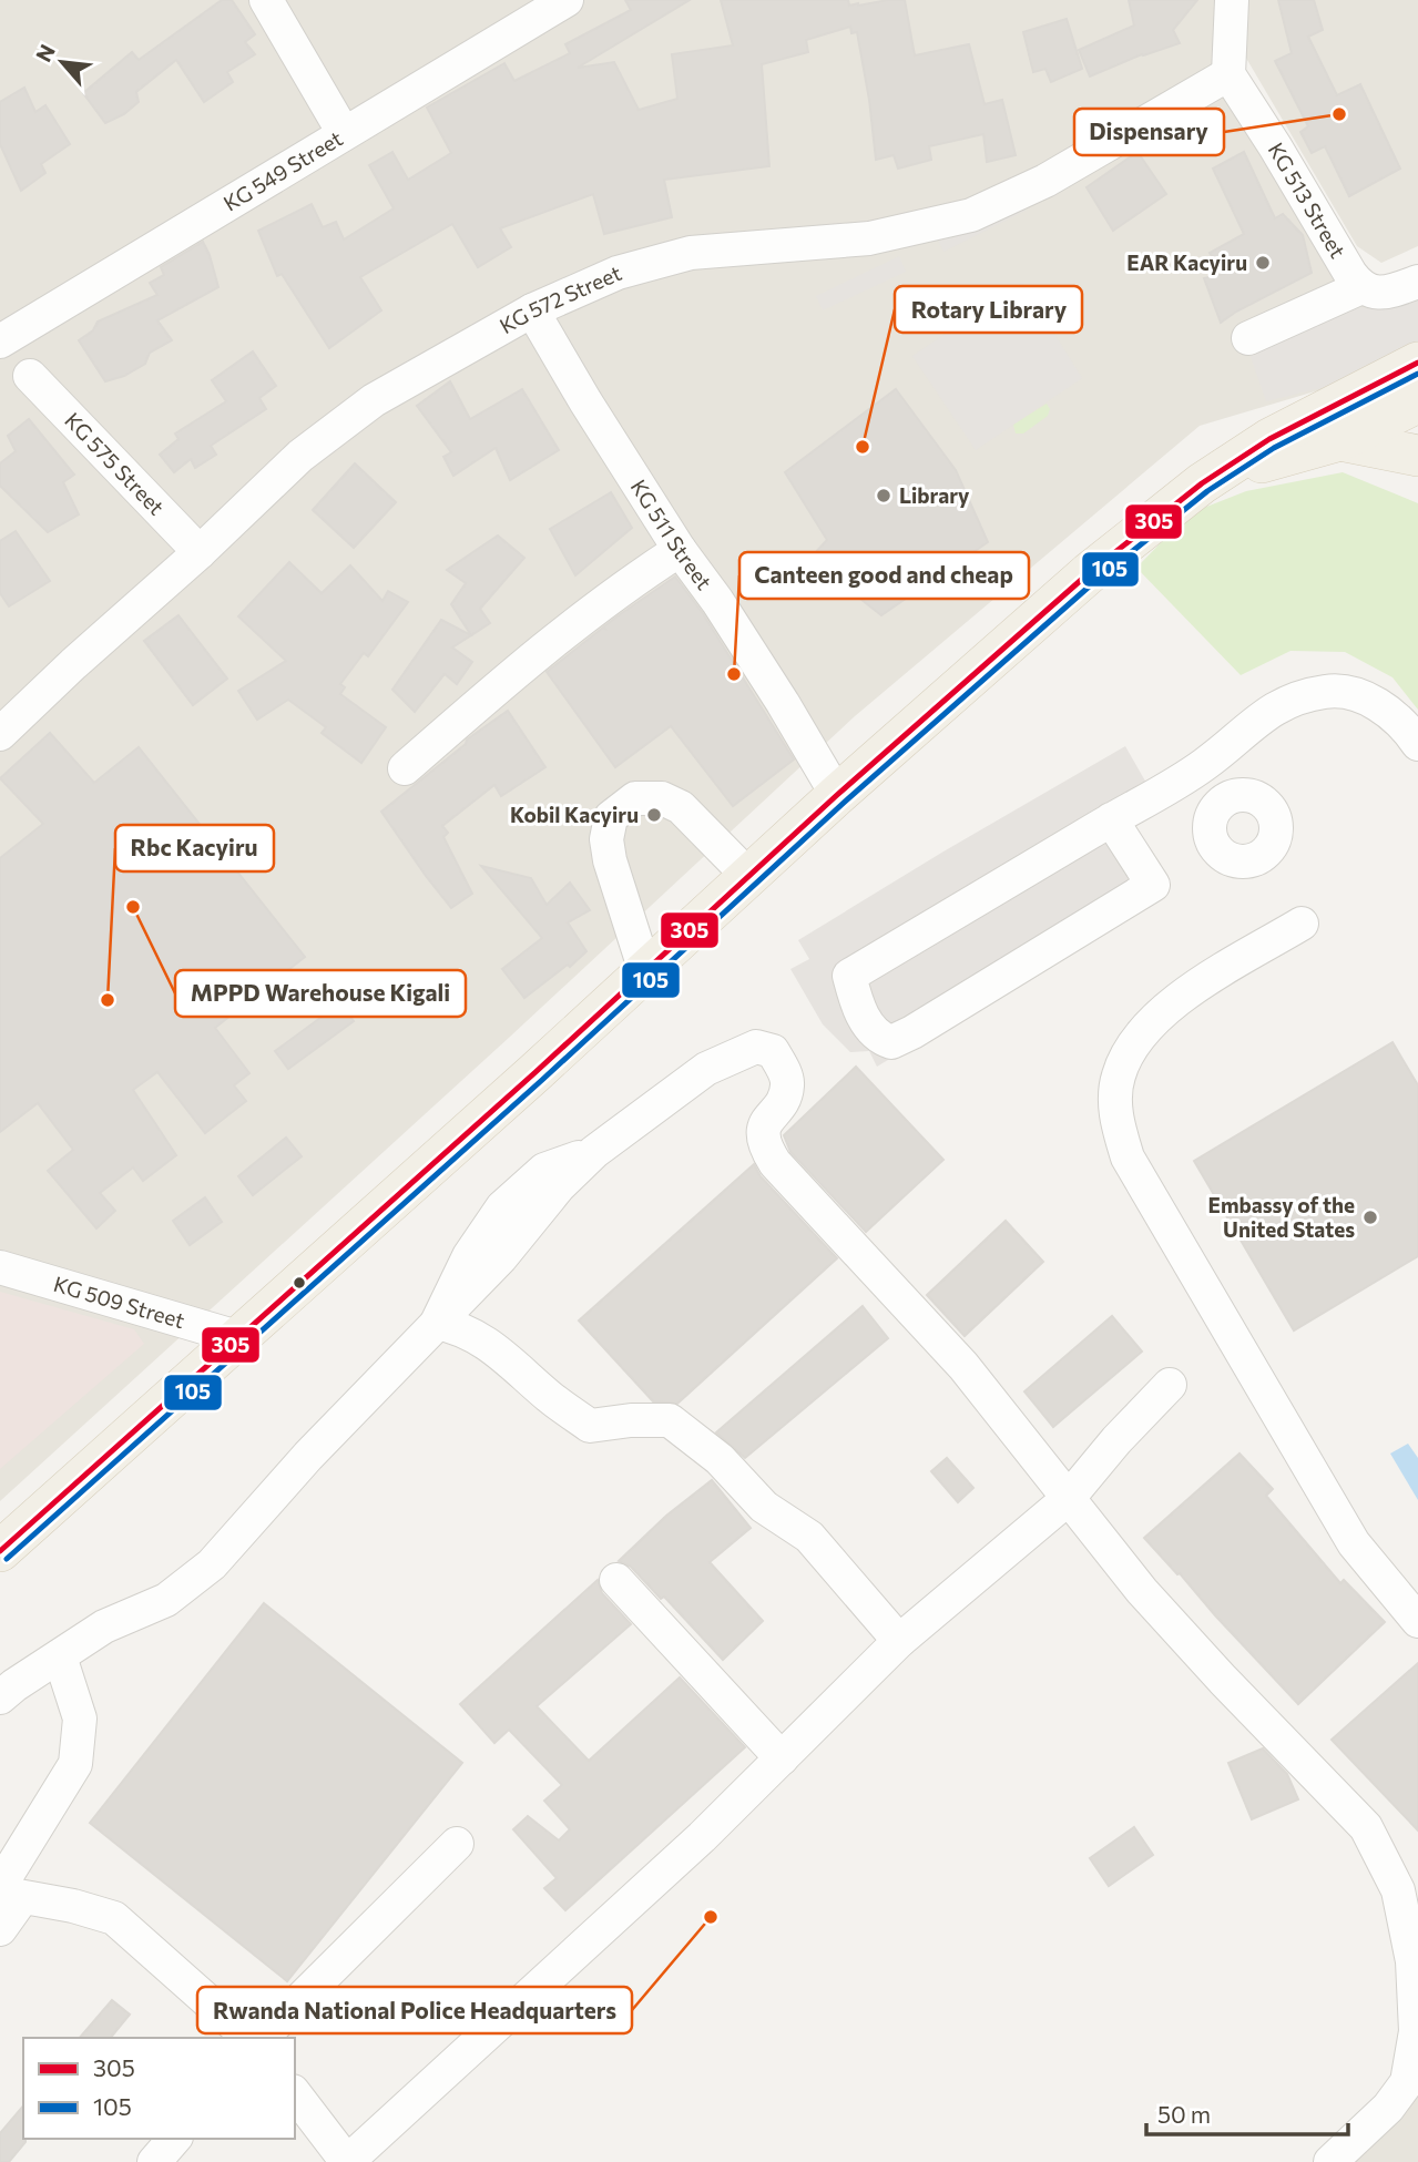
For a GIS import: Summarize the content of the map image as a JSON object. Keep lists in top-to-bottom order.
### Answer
{
  "streets": {
    "street": [
      "KG 549 Street",
      "KG 513 Street",
      "KG 572 Street",
      "KG 575 Street",
      "KG 511 Street",
      "KG 509 Street"
    ]
  },
  "crossings": [
    ["KG 513 Street", "KG 572 Street"],
    ["KG 572 Street", "KG 575 Street"],
    ["KG 572 Street", "KG 511 Street"]
  ],
  "places": [
    "Dispensary",
    "EAR Kacyiru",
    "Rotary Library",
    "Library",
    "Canteen good and cheap",
    "Kobil Kacyiru",
    "MPPD Warehouse Kigali",
    "Rbc Kacyiru",
    "Embassy of the United States",
    "Rwanda National Police Headquarters"
  ],
  "lines": ["transit line 305", "transit line 105"],
  "legend": ["305", "105"],
  "scale_bar": "50 m",
  "north": "top left"
}
